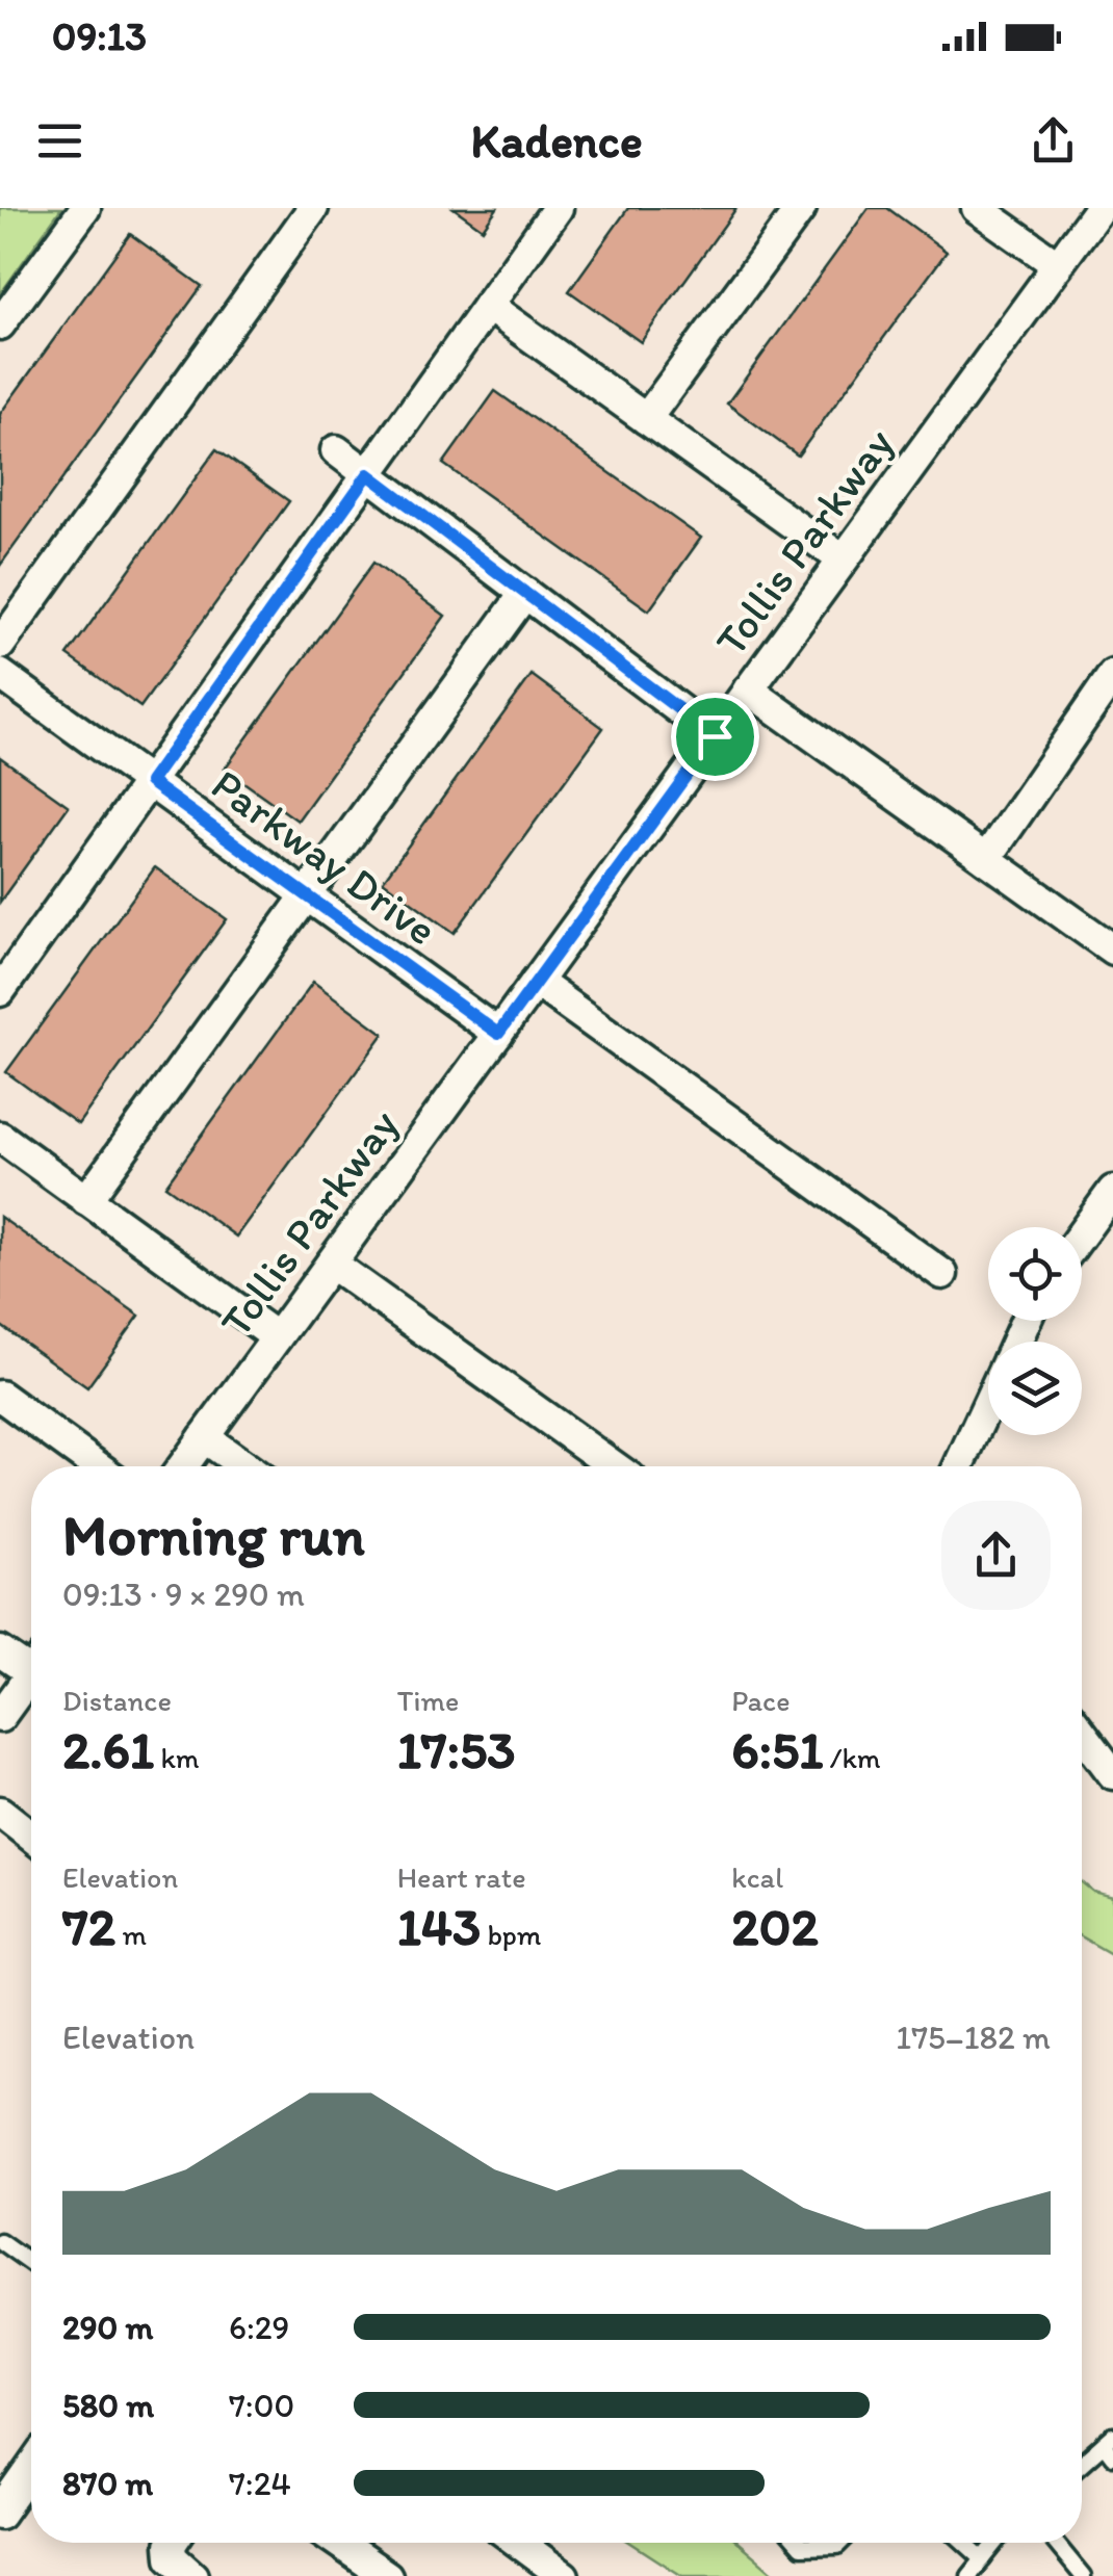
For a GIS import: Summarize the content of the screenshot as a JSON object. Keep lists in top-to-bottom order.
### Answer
{
  "streets": {
    "street": ["Tollis Parkway", "Parkway Drive"]
  },
  "crossings": [
    ["Tollis Parkway", "Parkway Drive"]
  ],
  "page": {
    "status": "09:13",
    "header": "Kadence",
    "heading": ["Morning run", "09:13 · 9 × 290 m"],
    "stats": [
      ["Distance", "2.61 km"],
      ["Time", "17:53"],
      ["Pace", "6:51 /km"],
      ["Elevation", "72 m"],
      ["Heart rate", "143 bpm"],
      ["kcal", "202"]
    ],
    "chart": ["Elevation", "175–182 m"],
    "list": [
      {
        "name": "290 m",
        "note": "6:29"
      },
      {
        "name": "580 m",
        "note": "7:00"
      },
      {
        "name": "870 m",
        "note": "7:24"
      }
    ]
  }
}
